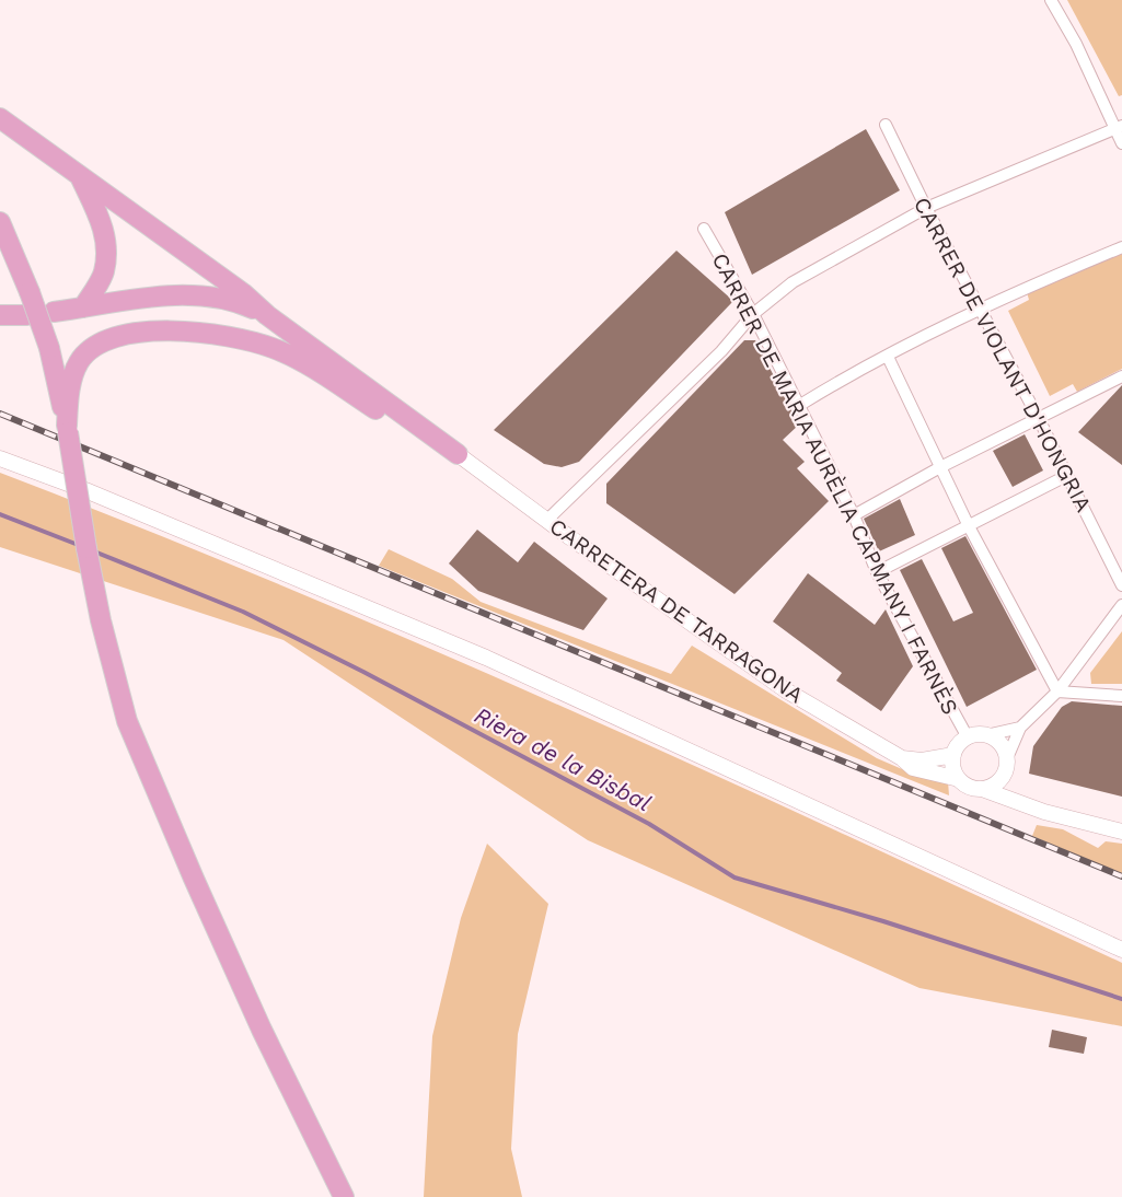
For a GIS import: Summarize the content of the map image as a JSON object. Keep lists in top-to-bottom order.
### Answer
{
  "streets": {
    "street": ["CARRER DE VIOLANT D'HONGRIA", "CARRER DE MARIA AURÈLIA CAPMANY I FARNÈS", "CARRETERA DE TARRAGONA"]
  },
  "crossings": [
    ["CARRER DE MARIA AURÈLIA CAPMANY I FARNÈS", "CARRETERA DE TARRAGONA"]
  ],
  "water": ["Riera de la Bisbal"]
}
